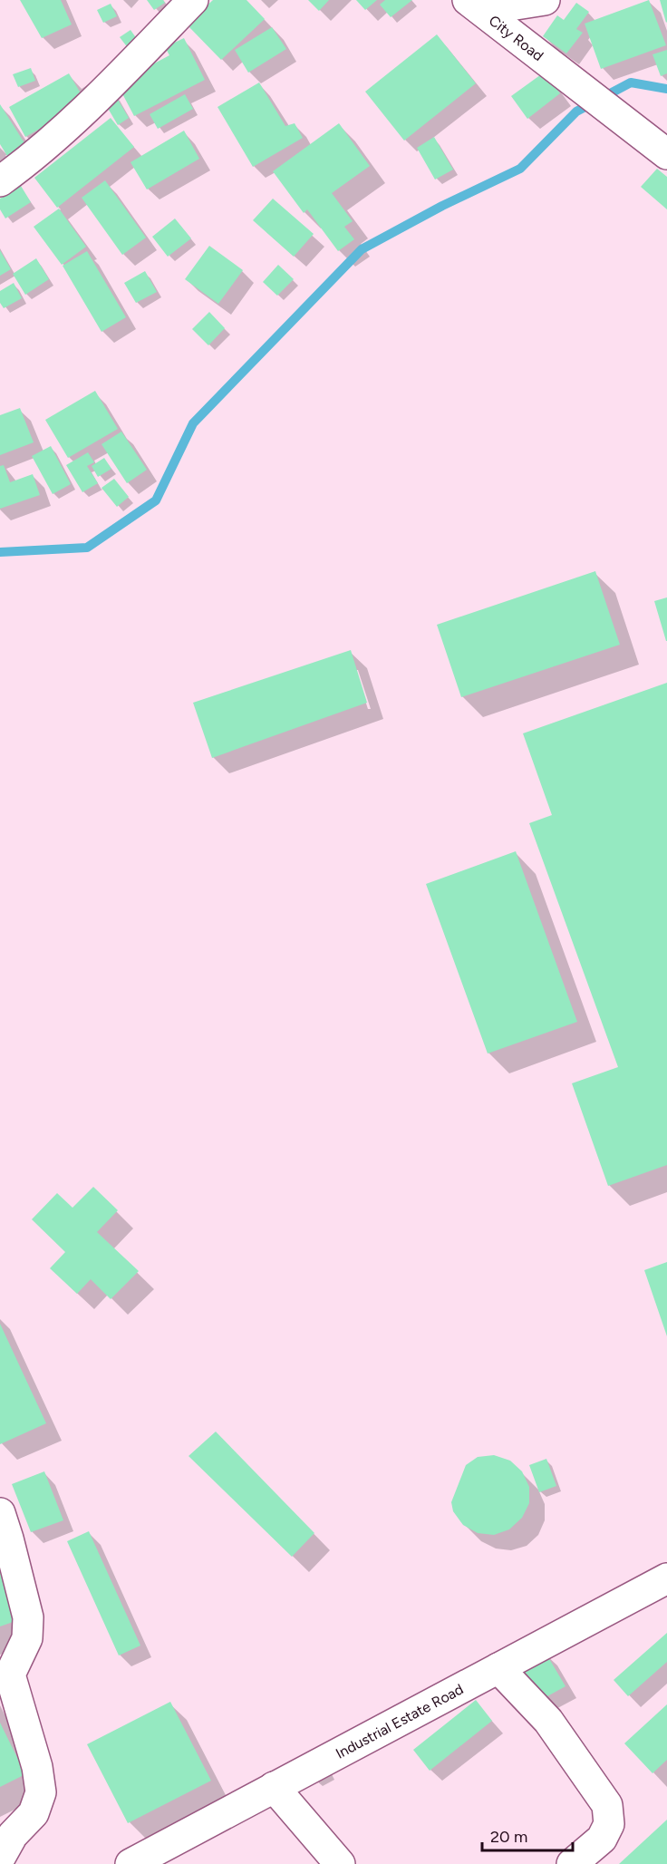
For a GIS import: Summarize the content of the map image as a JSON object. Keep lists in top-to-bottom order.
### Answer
{
  "streets": {
    "street": ["City Road", "Industrial Estate Road"]
  },
  "scale_bar": "20 m"
}
